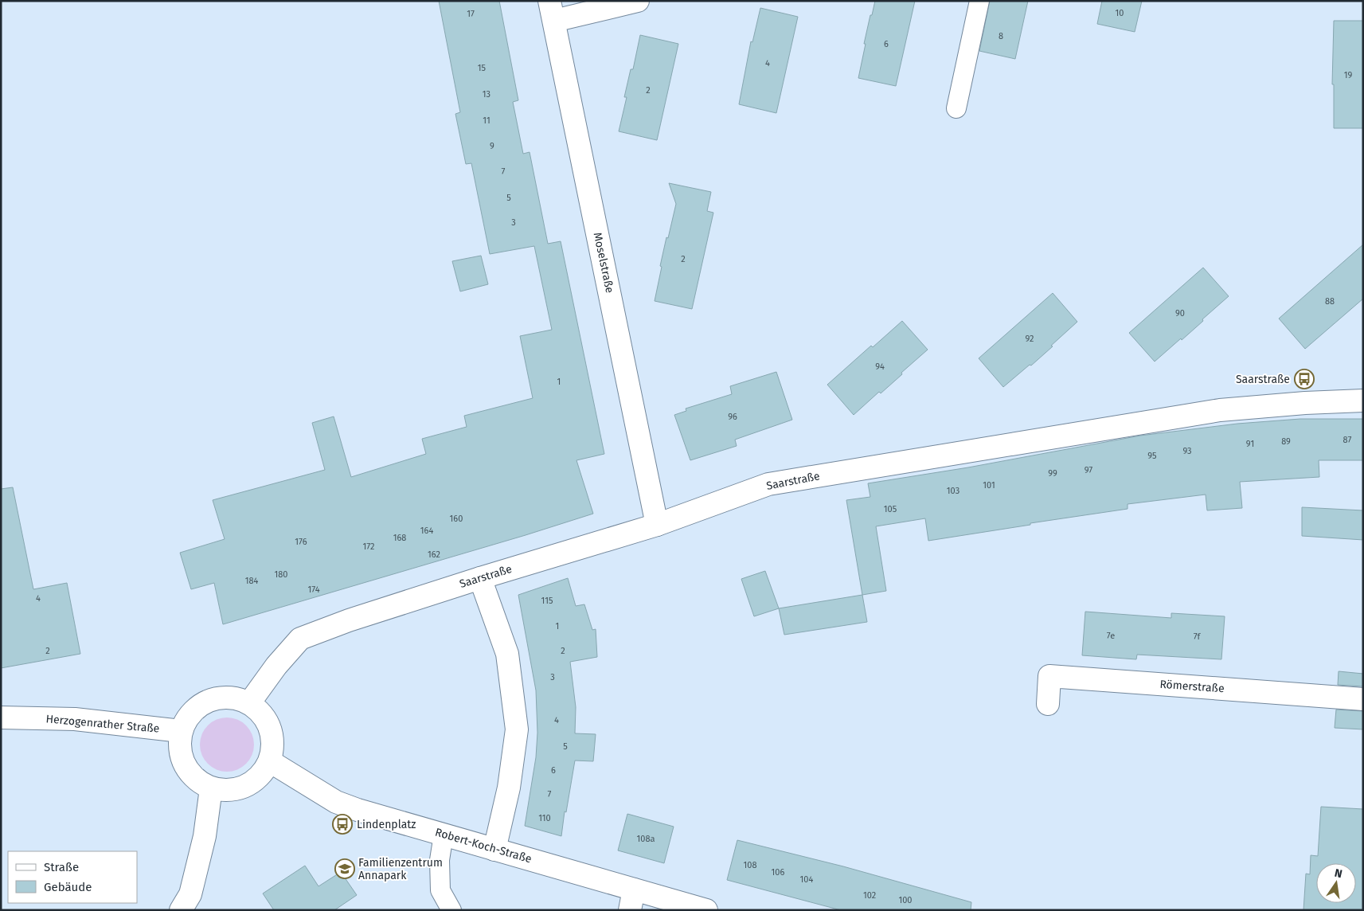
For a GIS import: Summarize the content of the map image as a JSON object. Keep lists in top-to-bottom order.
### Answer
{
  "streets": {
    "street": [
      "Moselstraße",
      "Saarstraße",
      "Römerstraße",
      "Herzogenrather Straße",
      "Robert-Koch-Straße"
    ]
  },
  "crossings": [
    ["Moselstraße", "Saarstraße"],
    ["Saarstraße", "Herzogenrather Straße"],
    ["Saarstraße", "Robert-Koch-Straße"],
    ["Herzogenrather Straße", "Robert-Koch-Straße"]
  ],
  "places": {
    "bus stop": ["Saarstraße", "Lindenplatz"],
    "school or university": ["Familienzentrum Annapark"]
  },
  "house_numbers": [
    "10",
    "17",
    "8",
    "6",
    "4",
    "15",
    "19",
    "2",
    "13",
    "11",
    "9",
    "7",
    "5",
    "3",
    "2",
    "88",
    "90",
    "92",
    "94",
    "1",
    "96",
    "87",
    "89",
    "91",
    "93",
    "95",
    "97",
    "99",
    "101",
    "103",
    "105",
    "160",
    "164",
    "168",
    "176",
    "172",
    "162",
    "180",
    "184",
    "174",
    "4",
    "115",
    "1",
    "7e",
    "7f",
    "2",
    "2",
    "3",
    "4",
    "5",
    "6",
    "7",
    "110",
    "108a",
    "108",
    "106",
    "104",
    "102",
    "100"
  ],
  "legend": ["Straße", "Gebäude"],
  "north": "top"
}
